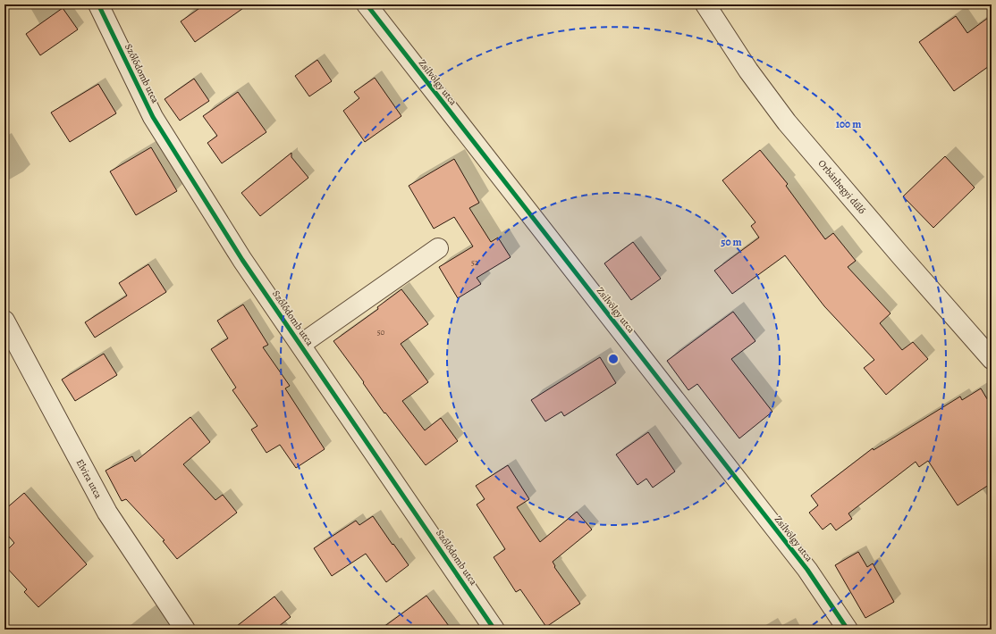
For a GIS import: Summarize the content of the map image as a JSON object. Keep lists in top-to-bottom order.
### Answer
{
  "streets": {
    "street": [
      "Szőlődomb utca",
      "Zsilvölgy utca",
      "Orbánhegyi dűlő",
      "Elvira utca"
    ]
  },
  "house_numbers": ["52", "50"],
  "rings": ["100 m", "50 m"]
}
